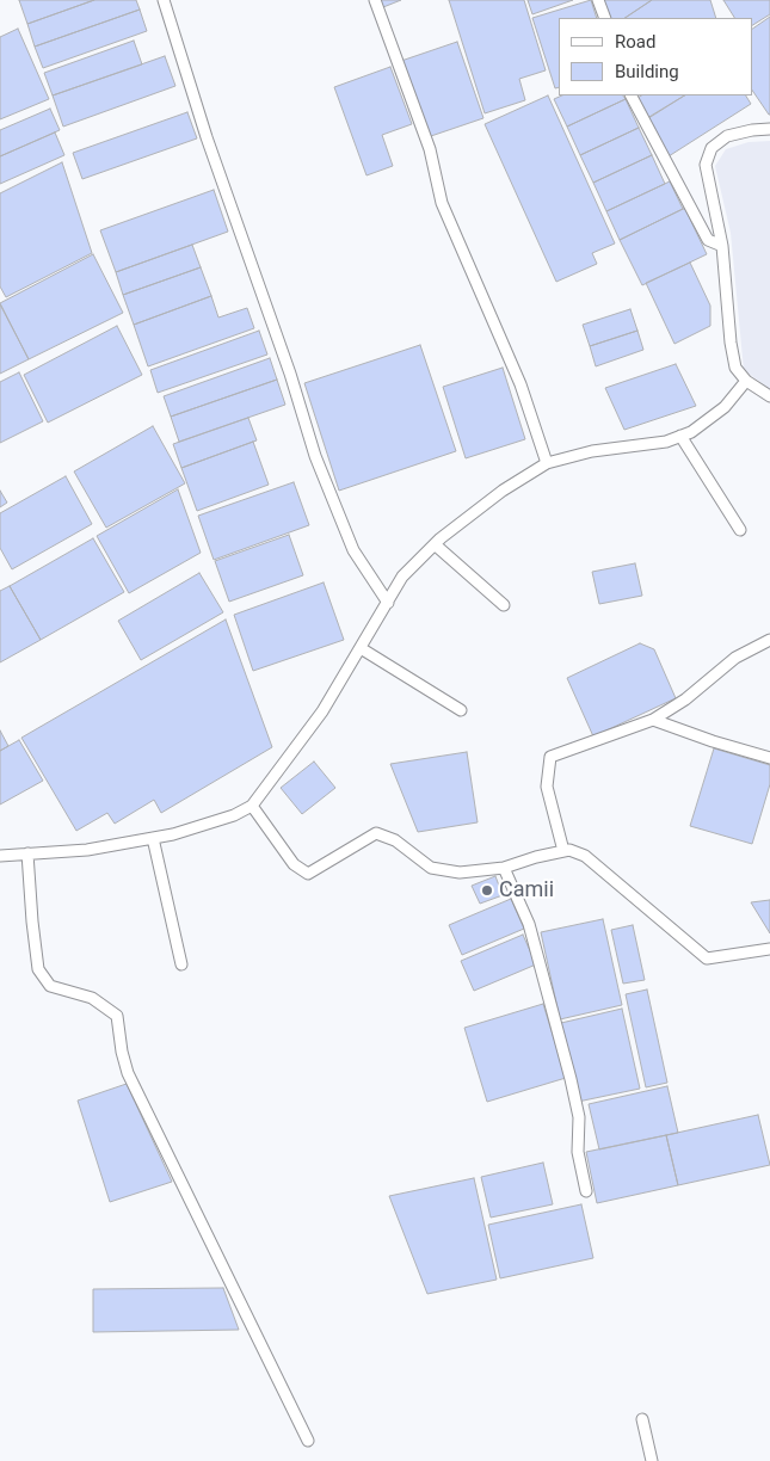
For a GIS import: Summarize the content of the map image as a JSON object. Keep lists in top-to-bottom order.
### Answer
{
  "places": ["Camii"],
  "legend": ["Road", "Building"]
}
